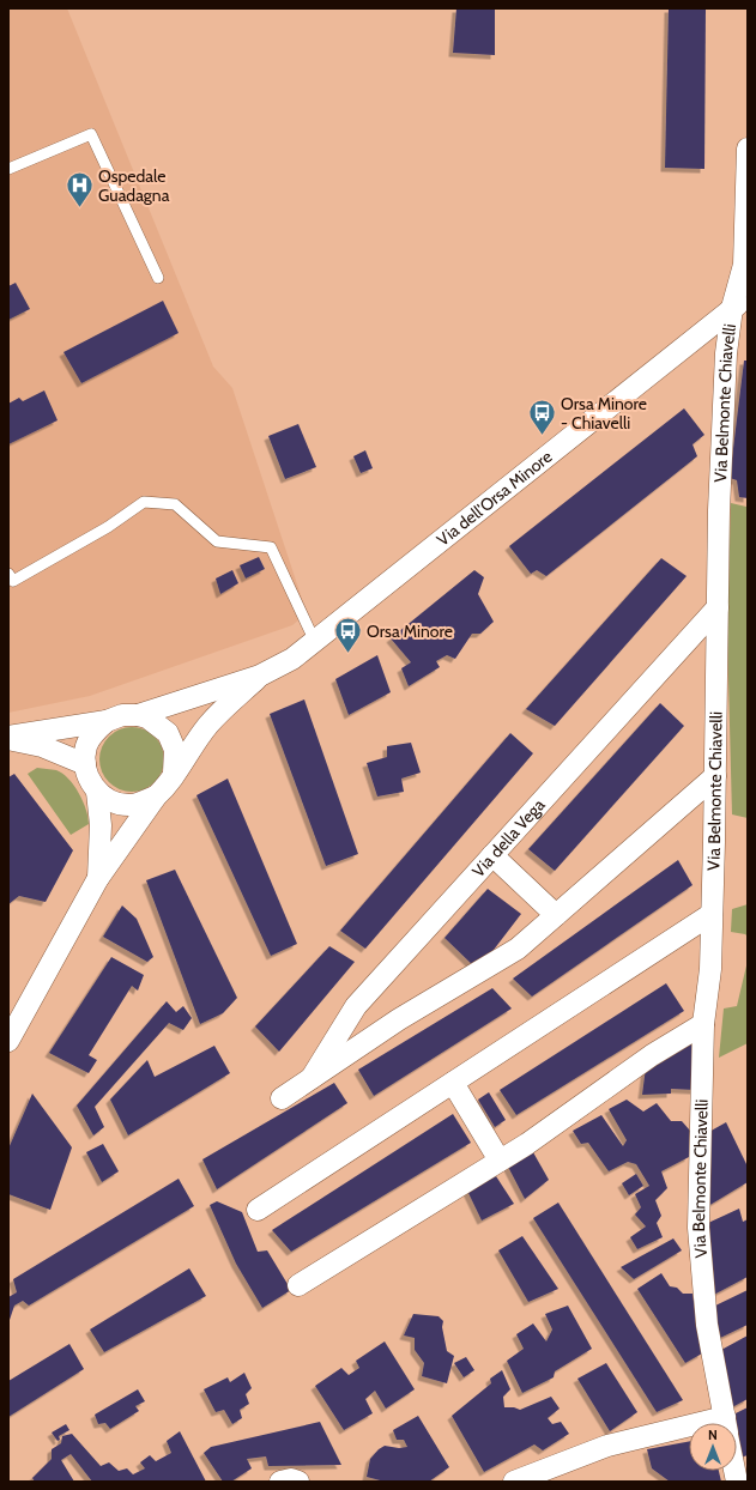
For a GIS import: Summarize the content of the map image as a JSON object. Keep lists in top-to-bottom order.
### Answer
{
  "streets": {
    "street": ["Via Belmonte Chiavelli", "Via dell'Orsa Minore", "Via della Vega"]
  },
  "crossings": [
    ["Via Belmonte Chiavelli", "Via dell'Orsa Minore"],
    ["Via Belmonte Chiavelli", "Via della Vega"]
  ],
  "places": {
    "hospital": ["Ospedale Guadagna"],
    "bus stop": ["Orsa Minore - Chiavelli", "Orsa Minore"]
  },
  "north": "top"
}
